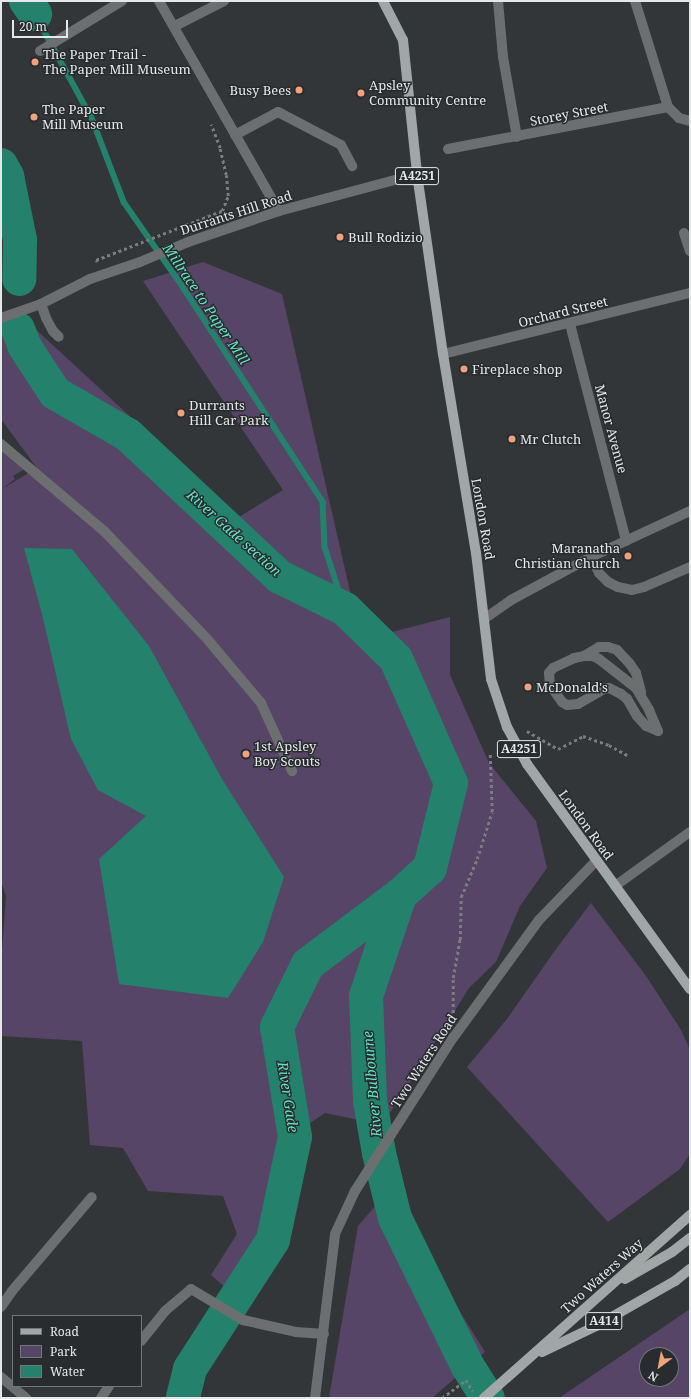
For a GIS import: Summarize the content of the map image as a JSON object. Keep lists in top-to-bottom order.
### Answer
{
  "streets": {
    "main road": [
      "A4251",
      "London Road",
      "Two Waters Way",
      "A414"
    ],
    "street": [
      "Storey Street",
      "Durrants Hill Road",
      "Orchard Street",
      "Manor Avenue",
      "Two Waters Road"
    ]
  },
  "crossings": [
    ["Durrants Hill Road", "London Road"],
    ["Orchard Street", "Manor Avenue"],
    ["Orchard Street", "London Road"],
    ["London Road", "Two Waters Road"]
  ],
  "water": [
    "Millrace to Paper Mill",
    "River Gade section",
    "River Bulbourne",
    "River Gade"
  ],
  "places": [
    "The Paper Trail - The Paper Mill Museum",
    "Busy Bees",
    "Apsley Community Centre",
    "The Paper Mill Museum",
    "Bull Rodizio",
    "Fireplace shop",
    "Durrants Hill Car Park",
    "Mr Clutch",
    "Maranatha Christian Church",
    "McDonald's",
    "1st Apsley Boy Scouts"
  ],
  "legend": ["Road", "Park", "Water"],
  "scale_bar": "20 m",
  "north": "bottom left"
}
